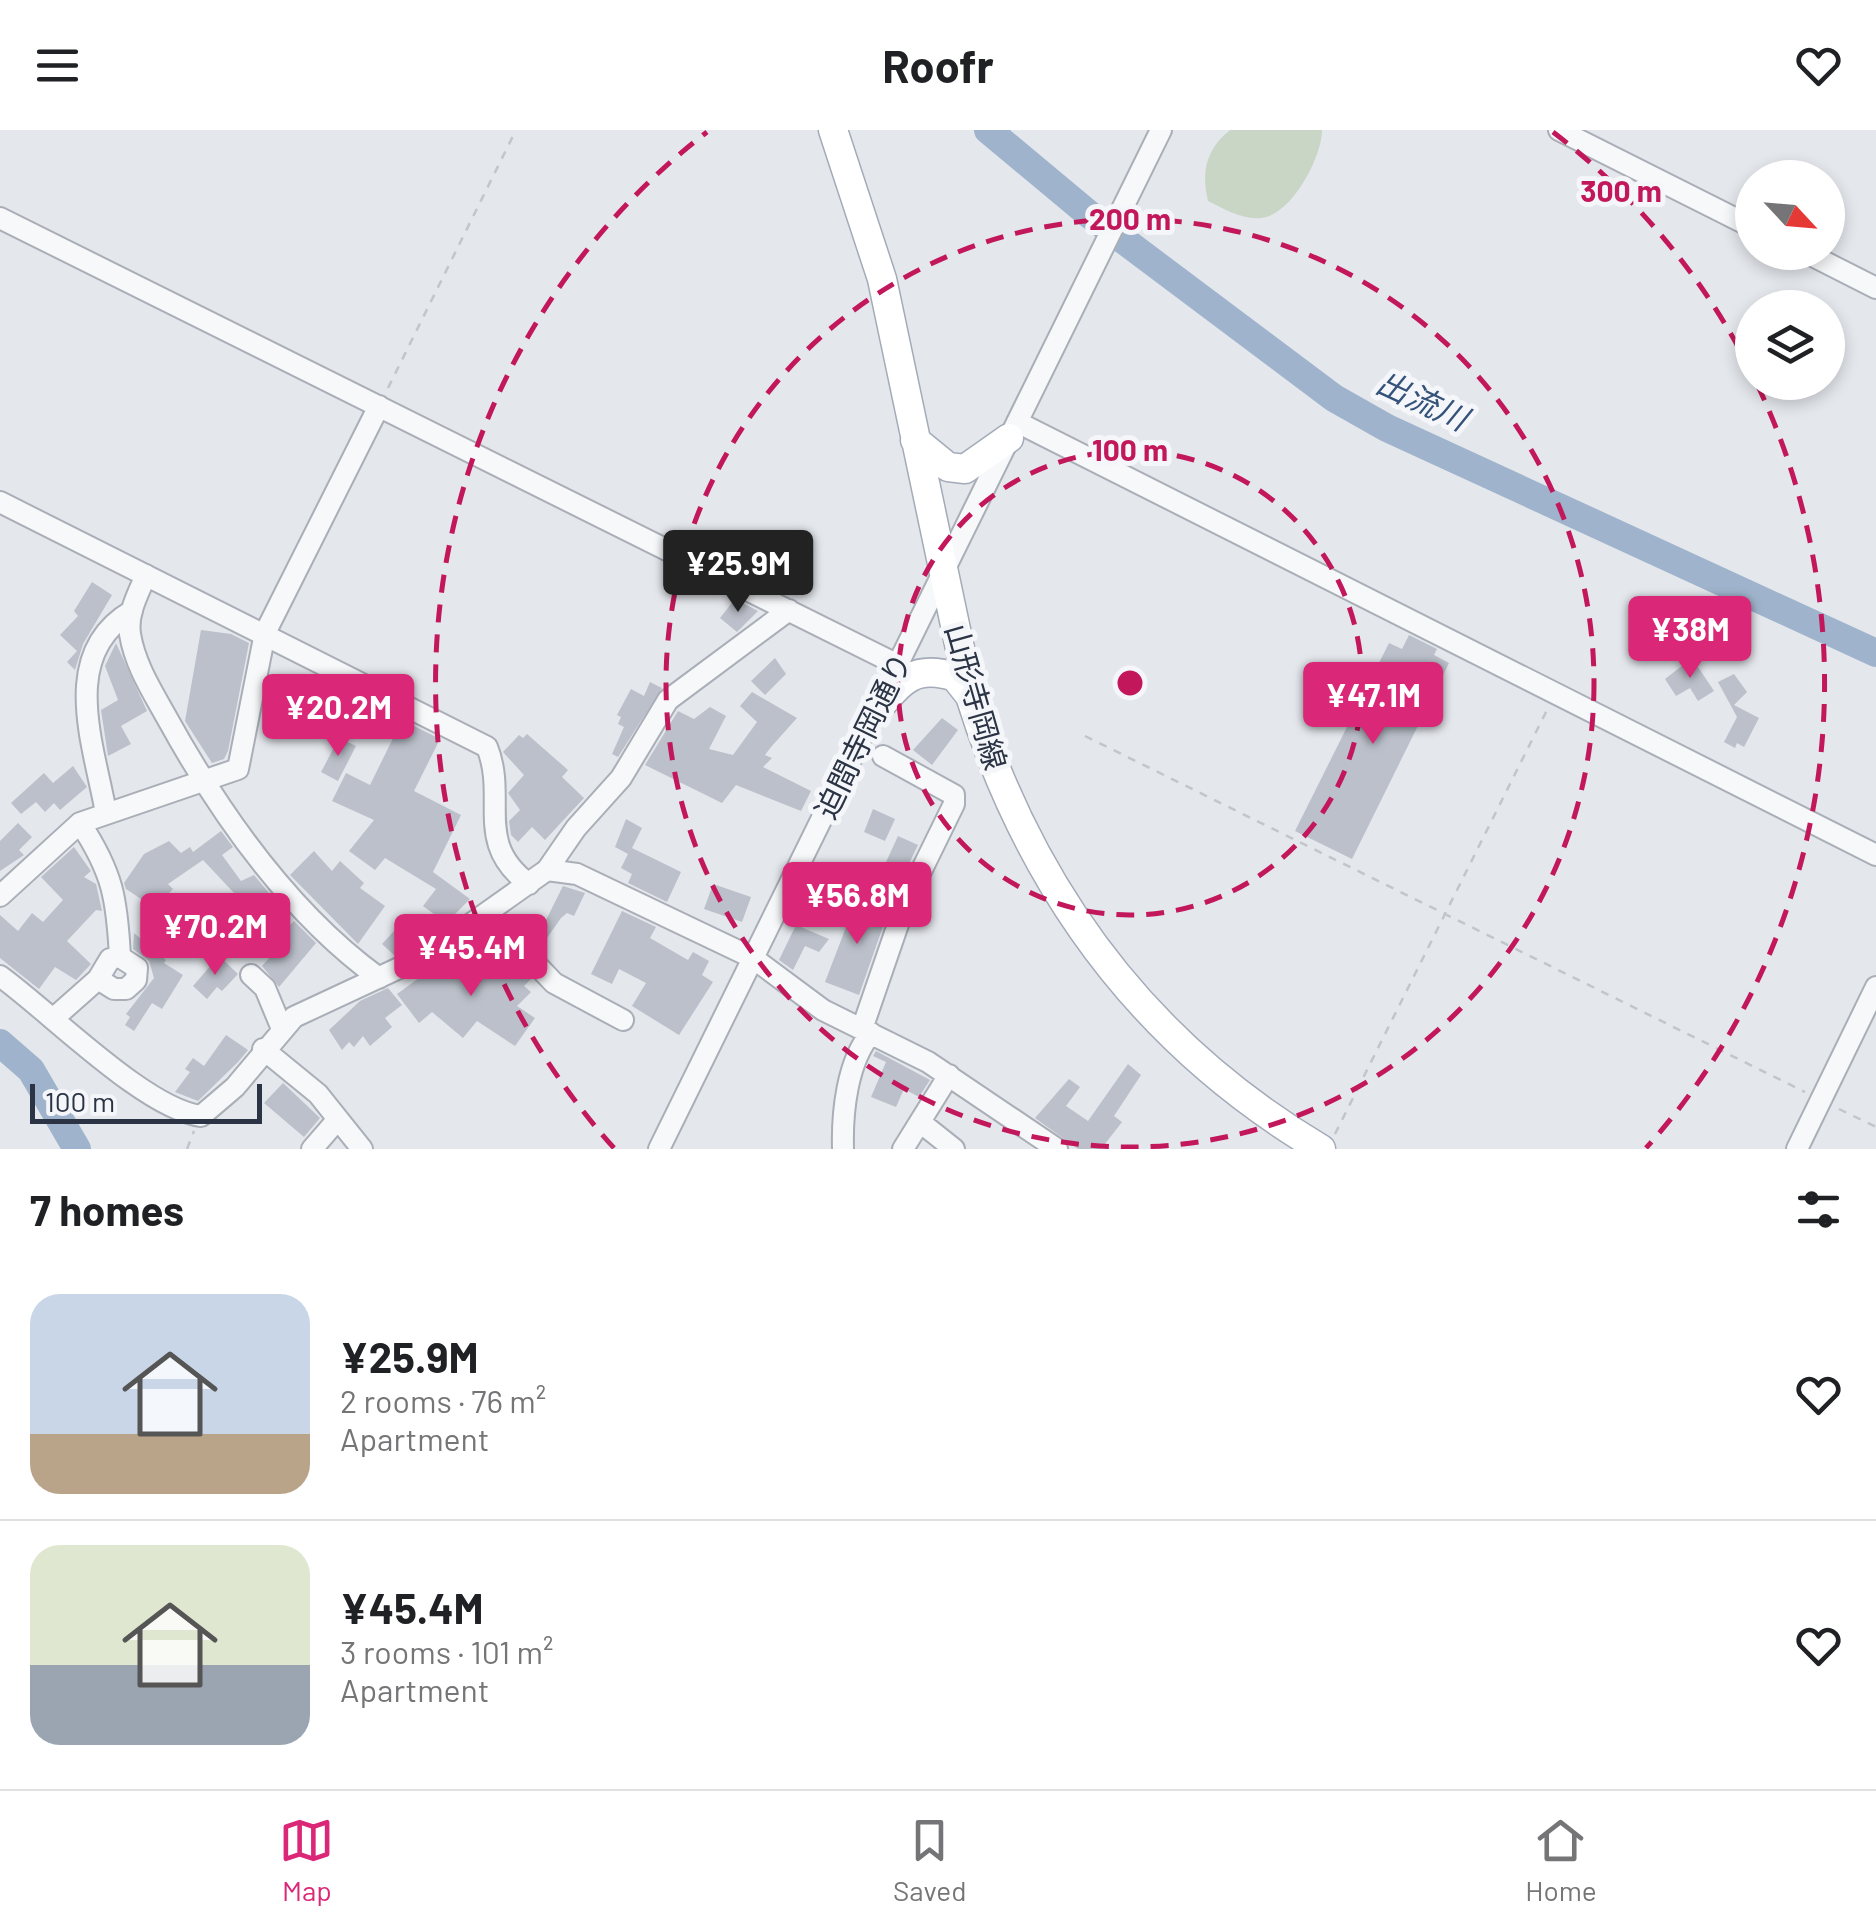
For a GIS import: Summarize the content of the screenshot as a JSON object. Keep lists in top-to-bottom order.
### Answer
{
  "streets": {
    "main road": ["山形寺岡線"],
    "street": ["迫間寺岡通り"]
  },
  "crossings": [
    ["山形寺岡線", "迫間寺岡通り"]
  ],
  "water": ["出流川"],
  "scale_bar": "100 m",
  "north": "bottom right",
  "page": {
    "header": "Roofr",
    "price": [
      "¥25.9M",
      "¥38M",
      "¥47.1M",
      "¥20.2M",
      "¥56.8M",
      "¥70.2M",
      "¥45.4M"
    ],
    "scale": "100 m",
    "heading": "7 homes",
    "list": [
      {
        "name": "¥25.9M",
        "note": "2 rooms · 76 m² · Apartment"
      },
      {
        "name": "¥45.4M",
        "note": "3 rooms · 101 m² · Apartment"
      }
    ],
    "tabs": ["Map", "Saved", "Home"]
  },
  "rings": ["300 m", "200 m", "100 m"]
}
